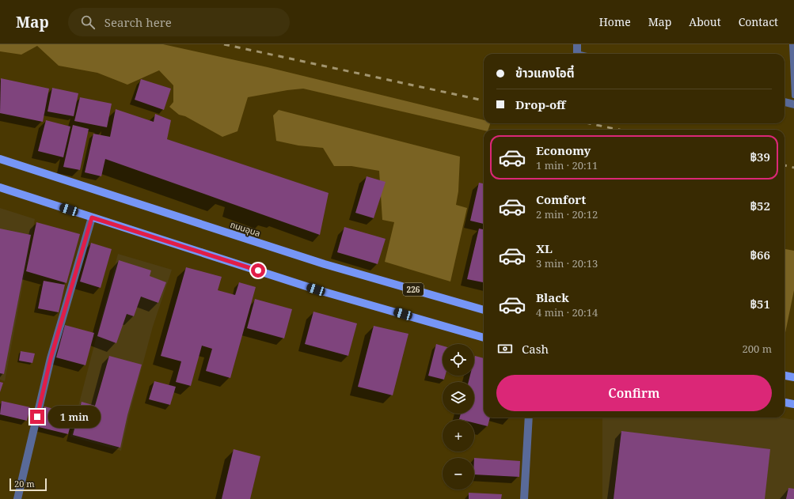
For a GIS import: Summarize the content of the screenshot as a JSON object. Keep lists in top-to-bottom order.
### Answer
{
  "streets": {
    "main road": ["ถนนอุบล", "226"]
  },
  "scale_bar": "20 m",
  "page": {
    "header": "Map",
    "search": "Search here",
    "nav": [
      "Home",
      "Map",
      "About",
      "Contact"
    ],
    "banner": ["ข้าวแกงโอตี๋", "Drop-off"],
    "list": [
      {
        "name": "Economy",
        "note": "1 min · 20:11",
        "value": "฿39"
      },
      {
        "name": "Comfort",
        "note": "2 min · 20:12",
        "value": "฿52"
      },
      {
        "name": "XL",
        "note": "3 min · 20:13",
        "value": "฿66"
      },
      {
        "name": "Black",
        "note": "4 min · 20:14",
        "value": "฿51"
      }
    ],
    "pay": ["Cash", "200 m"],
    "map_buttons": ["+", "−"],
    "buttons": "Confirm",
    "bubble": "1 min",
    "scale": "20 m"
  }
}
